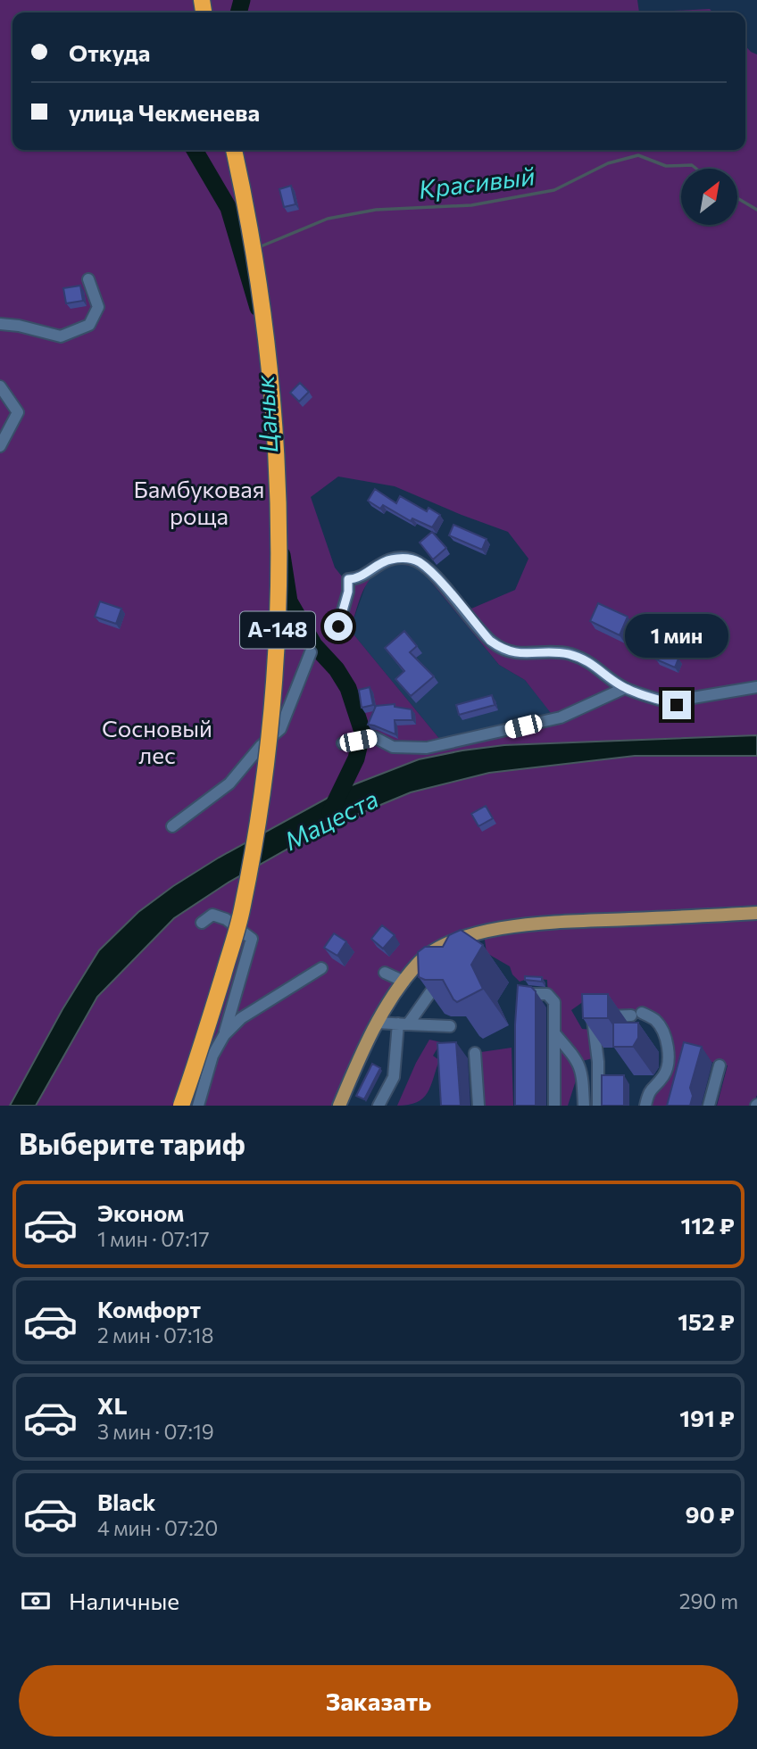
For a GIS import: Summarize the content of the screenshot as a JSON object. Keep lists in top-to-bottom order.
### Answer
{
  "streets": {
    "highway": ["А-148"]
  },
  "water": ["Красивый", "Цанык", "Мацеста"],
  "parks": ["Бамбуковая роща", "Сосновый лес"],
  "north": "top right",
  "page": {
    "banner": ["Откуда", "улица Чекменева"],
    "bubble": "1 мин",
    "heading": "Выберите тариф",
    "list": [
      {
        "name": "Эконом",
        "note": "1 мин · 07:17",
        "value": "112 ₽"
      },
      {
        "name": "Комфорт",
        "note": "2 мин · 07:18",
        "value": "152 ₽"
      },
      {
        "name": "XL",
        "note": "3 мин · 07:19",
        "value": "191 ₽"
      },
      {
        "name": "Black",
        "note": "4 мин · 07:20",
        "value": "90 ₽"
      }
    ],
    "pay": ["Наличные", "290 m"],
    "buttons": "Заказать"
  }
}
